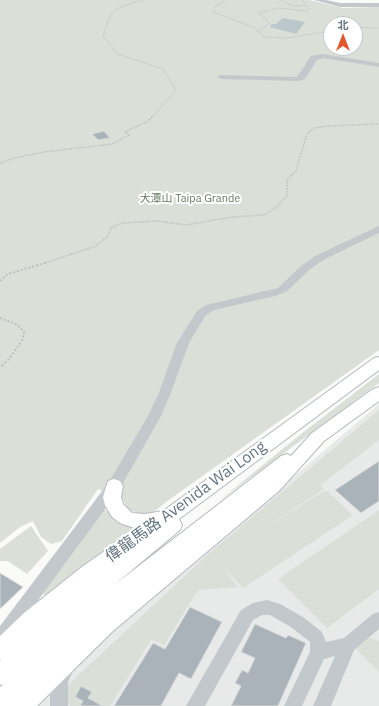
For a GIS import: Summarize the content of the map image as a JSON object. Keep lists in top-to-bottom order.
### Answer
{
  "streets": {
    "main road": ["偉龍馬路 Avenida Wai Long"]
  },
  "parks": ["大潭山 Taipa Grande"],
  "north": "top"
}
